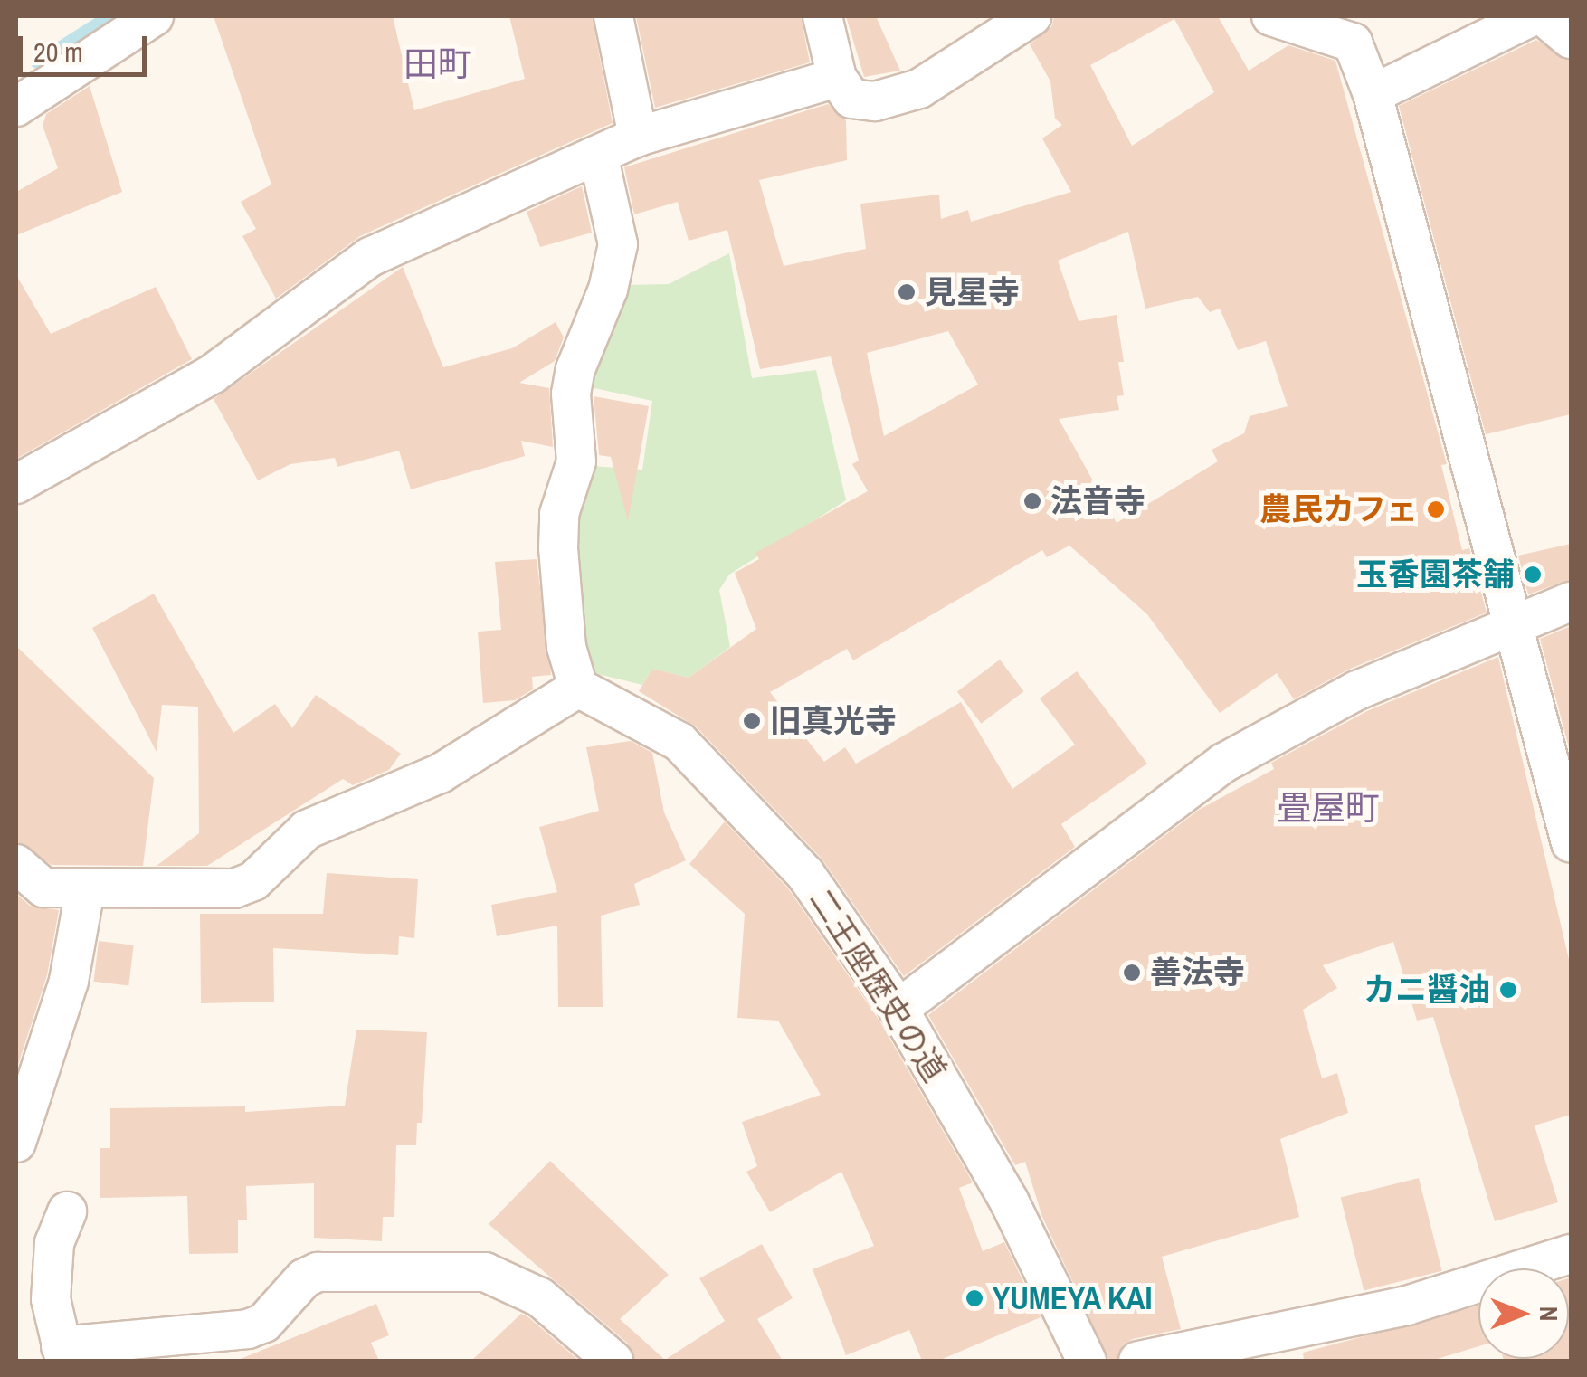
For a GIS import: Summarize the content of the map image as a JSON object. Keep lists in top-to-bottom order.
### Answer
{
  "streets": {
    "street": ["二王座歴史の道"]
  },
  "districts": ["田町", "畳屋町"],
  "places": [
    "見星寺",
    "法音寺",
    "農民カフェ",
    "玉香園茶舗",
    "旧真光寺",
    "善法寺",
    "カニ醤油",
    "YUMEYA KAI"
  ],
  "scale_bar": "20 m",
  "north": "right"
}
